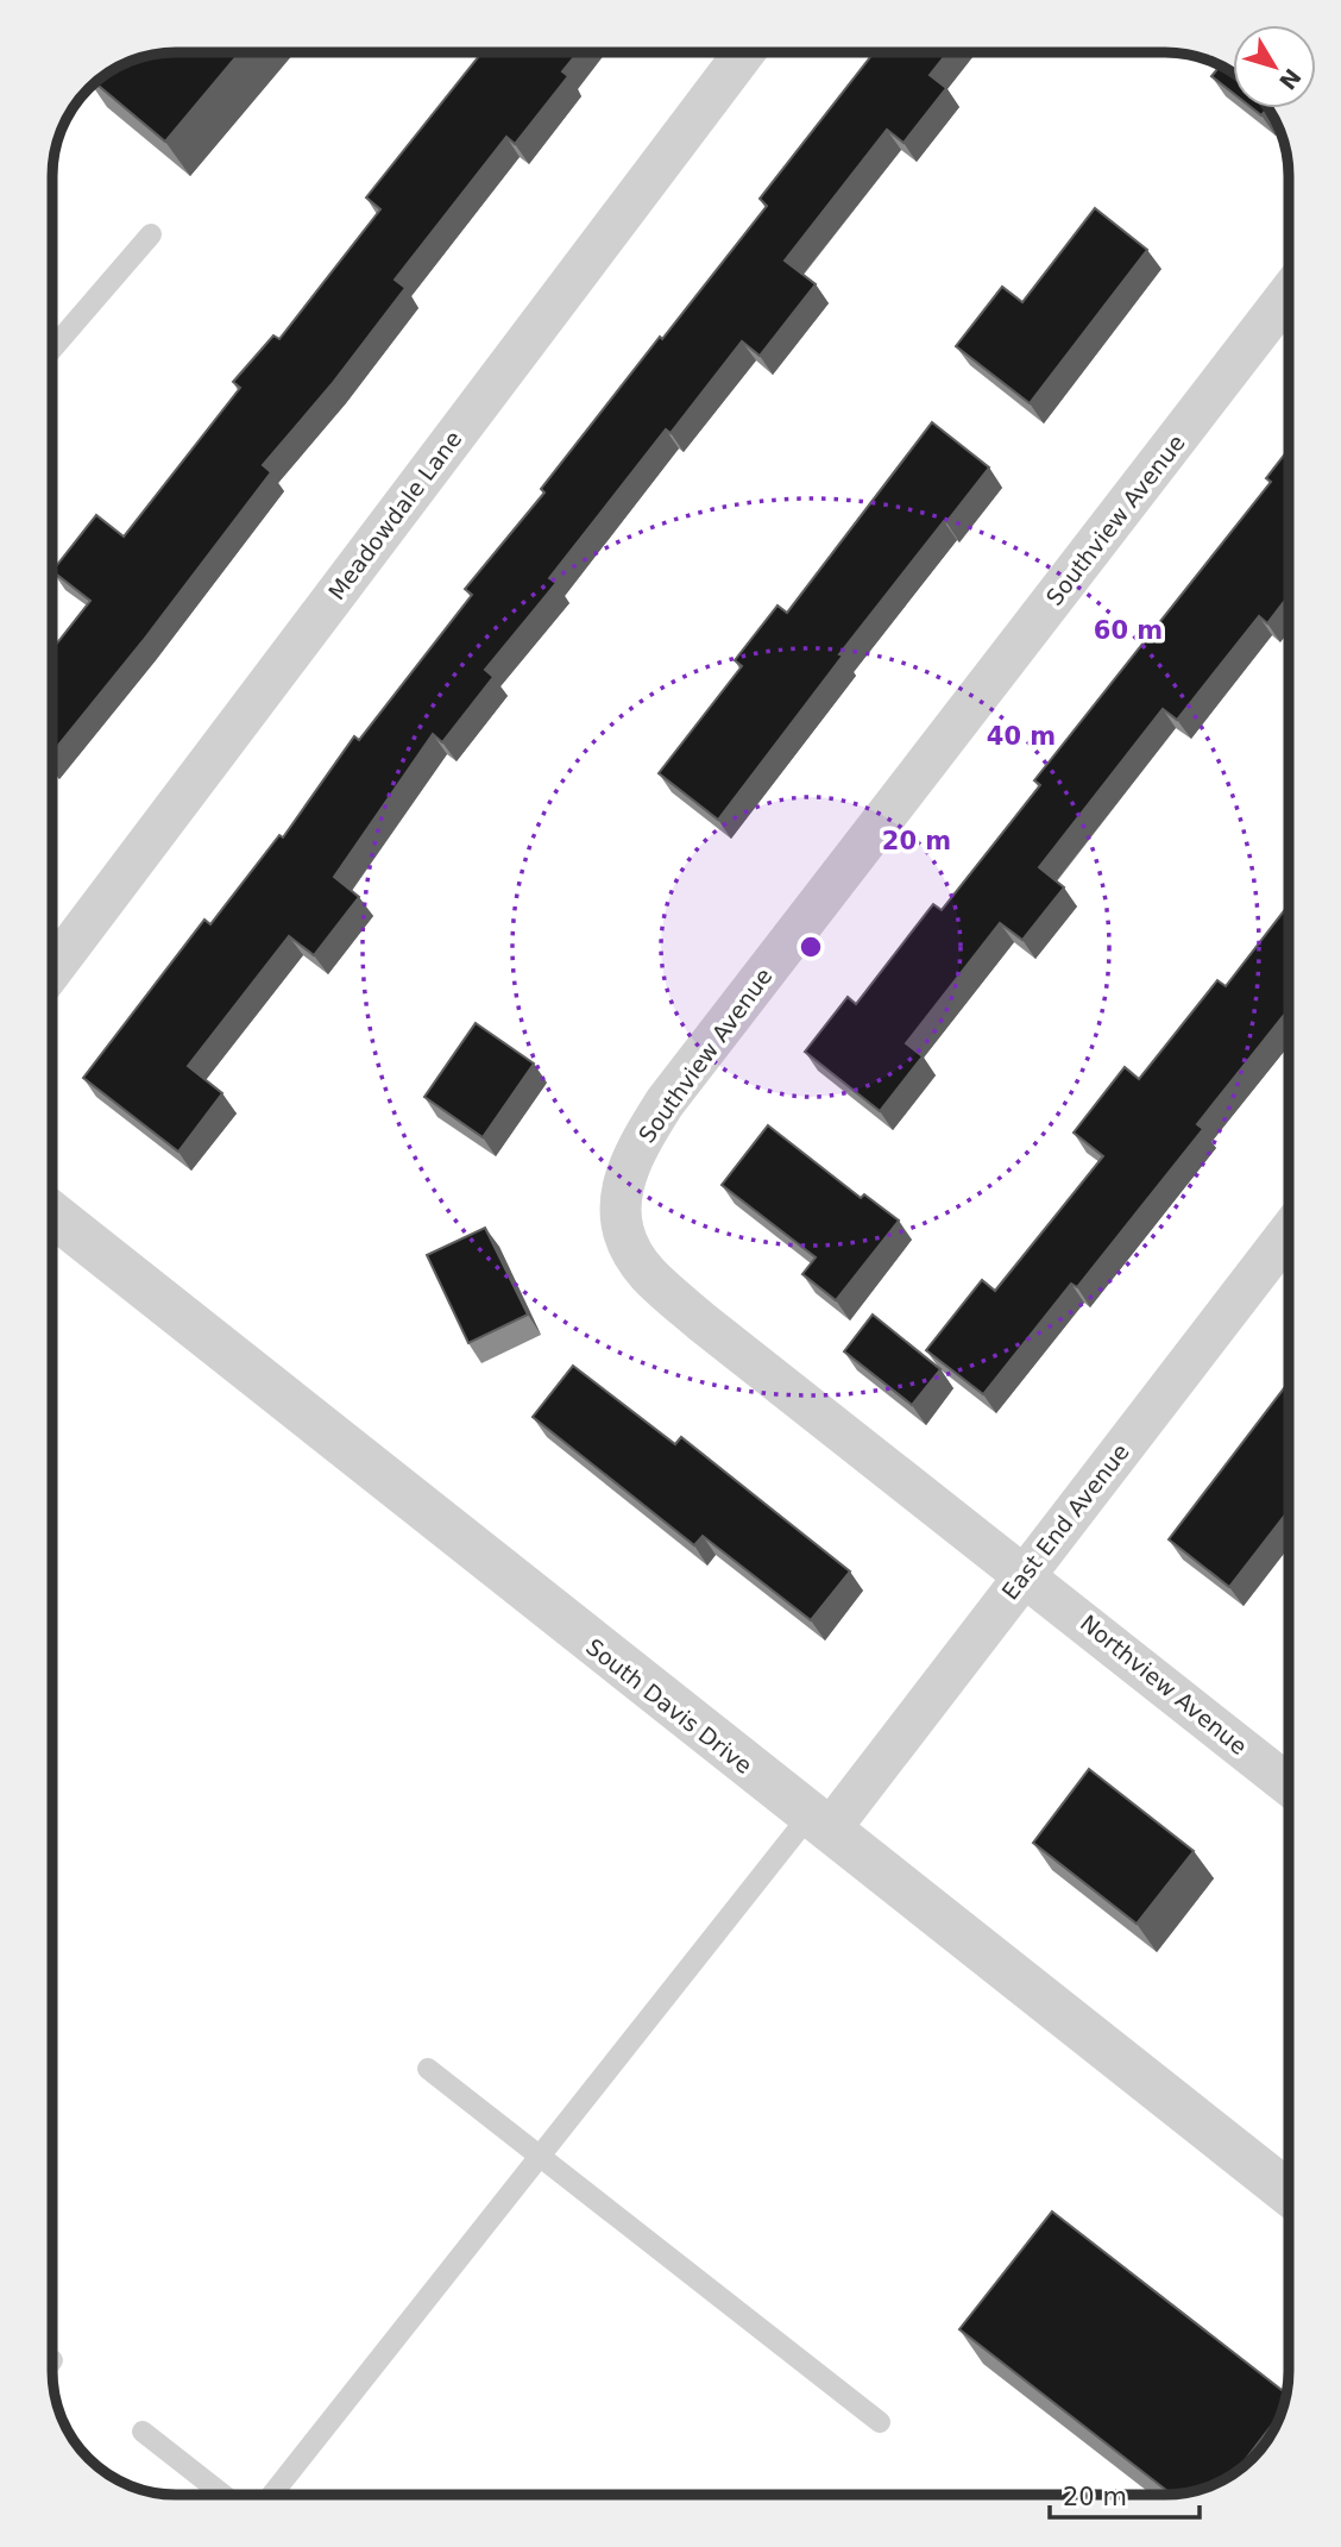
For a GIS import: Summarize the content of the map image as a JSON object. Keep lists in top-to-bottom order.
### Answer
{
  "streets": {
    "street": [
      "Meadowdale Lane",
      "Southview Avenue",
      "East End Avenue",
      "Northview Avenue",
      "South Davis Drive"
    ]
  },
  "crossings": [
    ["Southview Avenue", "East End Avenue"],
    ["Southview Avenue", "Northview Avenue"],
    ["East End Avenue", "Northview Avenue"],
    ["East End Avenue", "South Davis Drive"]
  ],
  "scale_bar": "20 m",
  "north": "bottom right",
  "rings": ["60 m", "40 m", "20 m"]
}
